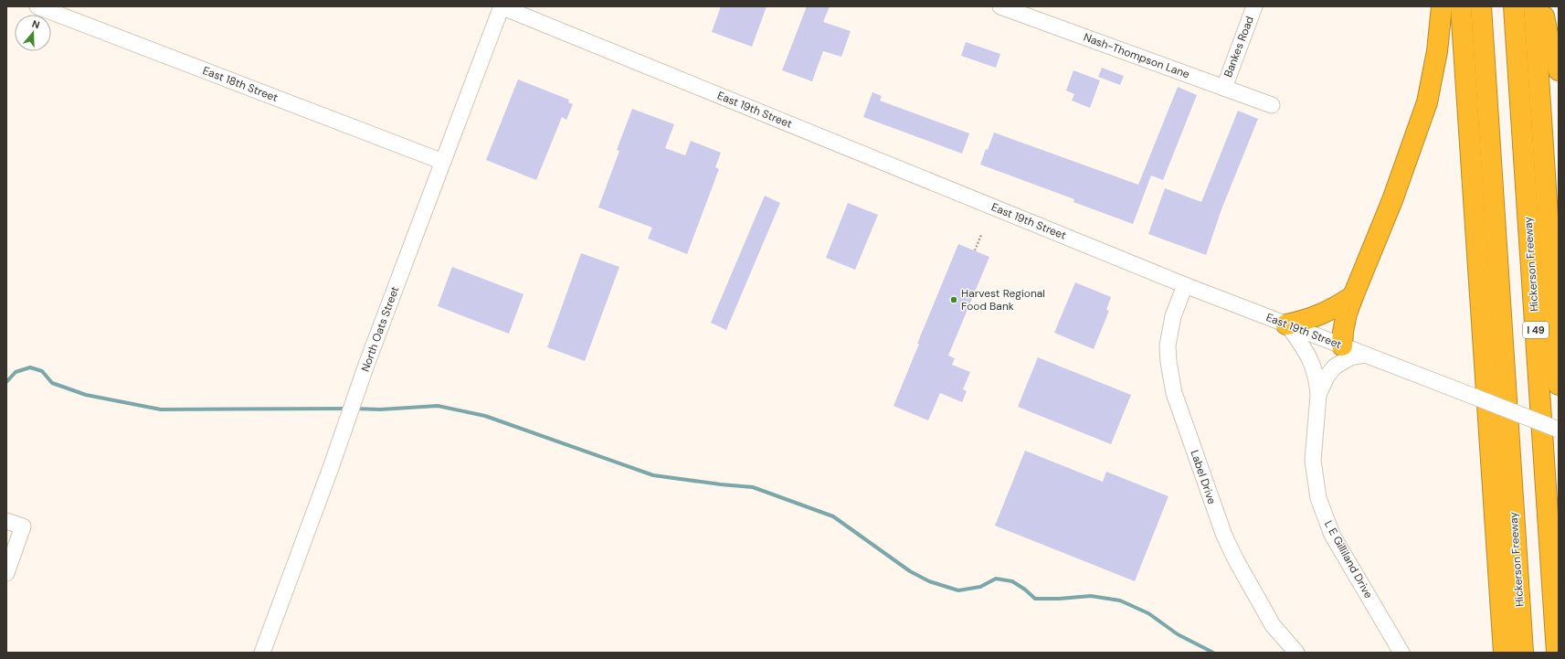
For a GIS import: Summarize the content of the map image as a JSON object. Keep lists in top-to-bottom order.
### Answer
{
  "streets": {
    "highway": ["Hickerson Freeway", "I 49"],
    "street": [
      "Bankes Road",
      "Nash-Thompson Lane",
      "East 18th Street",
      "East 19th Street",
      "North Oats Street",
      "Label Drive",
      "L E Gilliland Drive"
    ]
  },
  "crossings": [
    ["Bankes Road", "Nash-Thompson Lane"],
    ["East 18th Street", "North Oats Street"],
    ["East 19th Street", "North Oats Street"],
    ["East 19th Street", "Label Drive"],
    ["East 19th Street", "L E Gilliland Drive"]
  ],
  "places": ["Harvest Regional Food Bank"],
  "north": "top"
}
